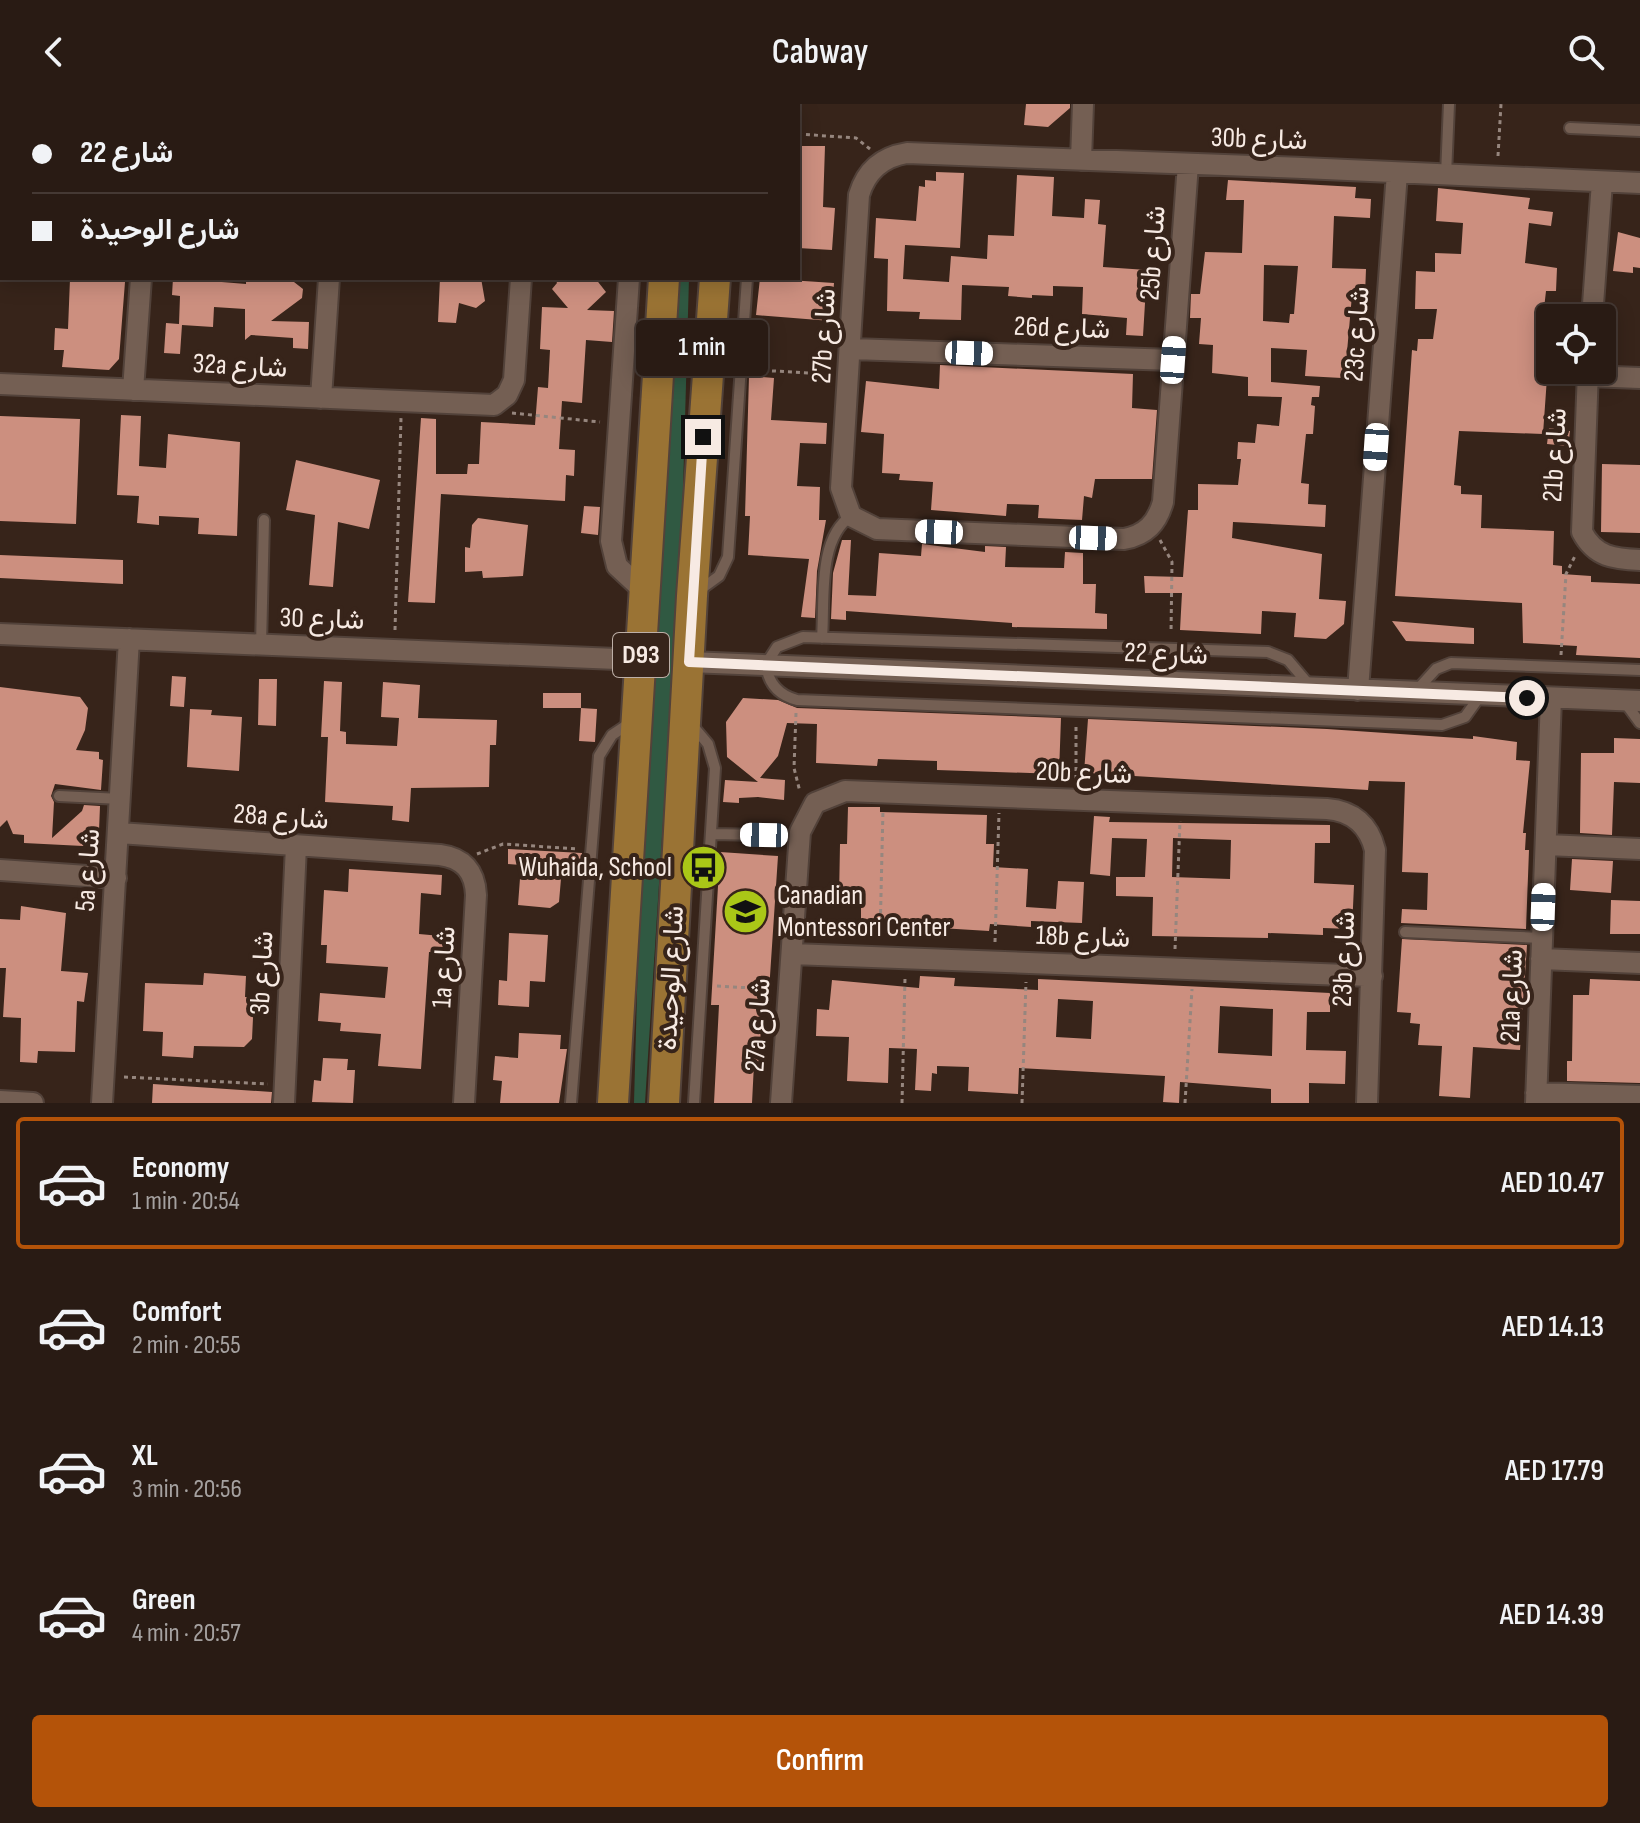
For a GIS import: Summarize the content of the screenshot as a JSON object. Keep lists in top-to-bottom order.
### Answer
{
  "streets": {
    "main road": ["D93", "شارع الوحيدة"],
    "street": [
      "30b شارع",
      "25b شارع",
      "26d شارع",
      "23c شارع",
      "27b شارع",
      "32a شارع",
      "21b شارع",
      "شارع 30",
      "شارع 22",
      "20b شارع",
      "28a شارع",
      "5a شارع",
      "18b شارع",
      "23b شارع",
      "1a شارع",
      "3b شارع",
      "21a شارع",
      "27a شارع"
    ]
  },
  "crossings": [
    ["30b شارع", "25b شارع"],
    ["30b شارع", "23c شارع"],
    ["30b شارع", "27b شارع"],
    ["25b شارع", "26d شارع"],
    ["26d شارع", "27b شارع"],
    ["23c شارع", "شارع 22"],
    ["شارع 30", "5a شارع"],
    ["شارع 30", "شارع الوحيدة"],
    ["شارع 22", "شارع الوحيدة"],
    ["شارع 22", "21a شارع"],
    ["20b شارع", "23b شارع"],
    ["20b شارع", "27a شارع"],
    ["28a شارع", "5a شارع"],
    ["28a شارع", "1a شارع"],
    ["28a شارع", "3b شارع"],
    ["18b شارع", "23b شارع"],
    ["18b شارع", "27a شارع"]
  ],
  "places": {
    "bus stop": ["Wuhaida, School"],
    "school or university": ["Canadian Montessori Center"]
  },
  "page": {
    "header": "Cabway",
    "banner": ["شارع 22", "شارع الوحيدة"],
    "bubble": "1 min",
    "list": [
      {
        "name": "Economy",
        "note": "1 min · 20:54",
        "value": "AED 10.47"
      },
      {
        "name": "Comfort",
        "note": "2 min · 20:55",
        "value": "AED 14.13"
      },
      {
        "name": "XL",
        "note": "3 min · 20:56",
        "value": "AED 17.79"
      },
      {
        "name": "Green",
        "note": "4 min · 20:57",
        "value": "AED 14.39"
      }
    ],
    "buttons": "Confirm"
  }
}
